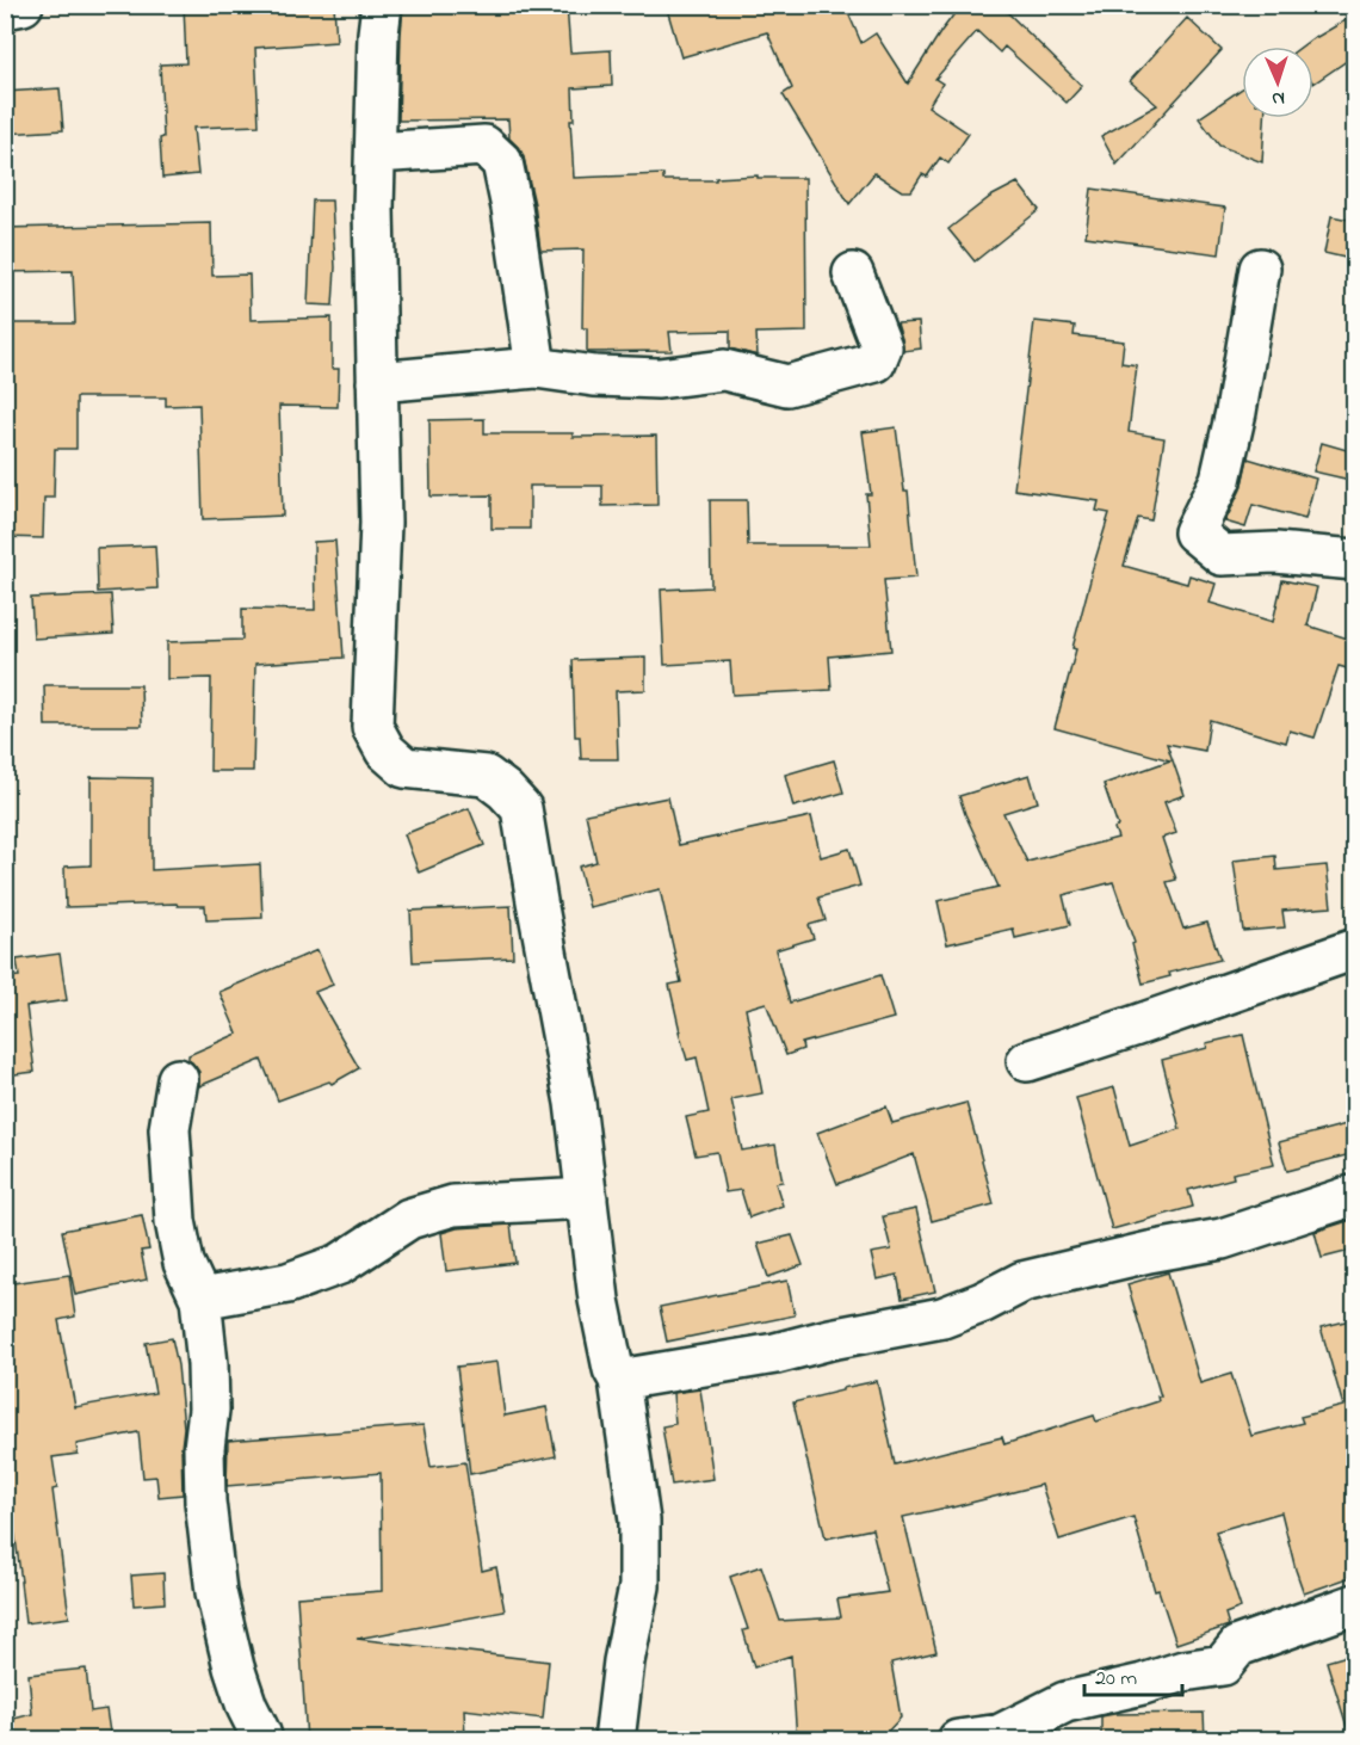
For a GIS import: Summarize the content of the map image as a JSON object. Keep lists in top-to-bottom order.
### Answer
{
  "scale_bar": "20 m",
  "north": "bottom"
}
